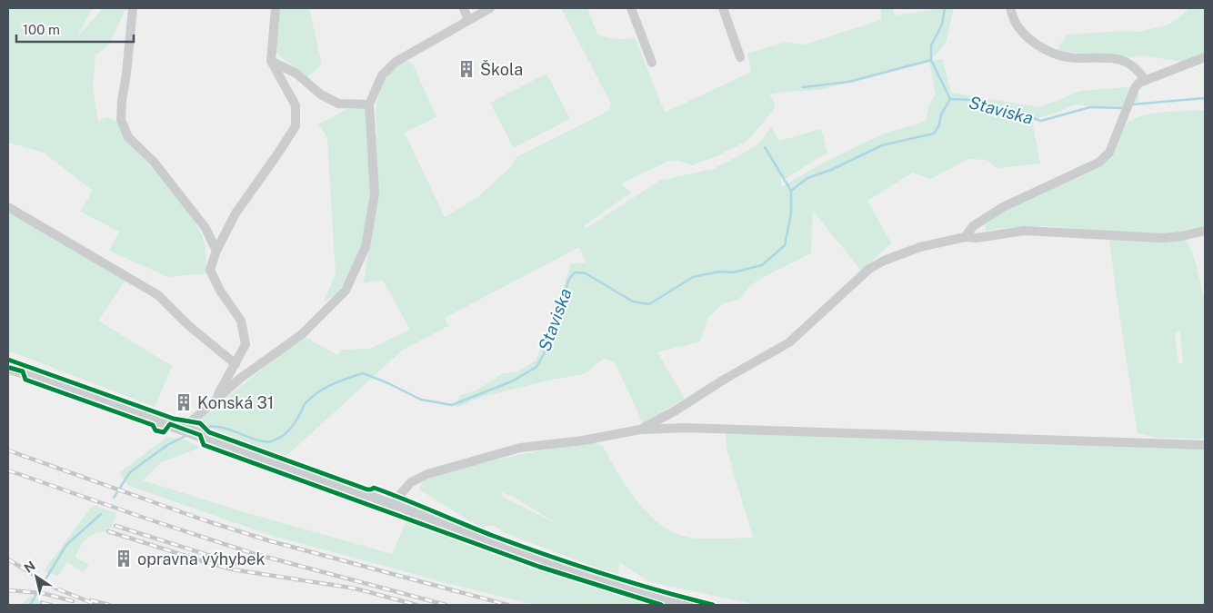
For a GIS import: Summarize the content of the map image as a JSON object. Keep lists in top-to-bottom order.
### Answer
{
  "water": ["Staviska"],
  "places": {
    "building": ["Škola", "Konská 31", "opravna výhybek"]
  },
  "scale_bar": "100 m",
  "north": "top left"
}
